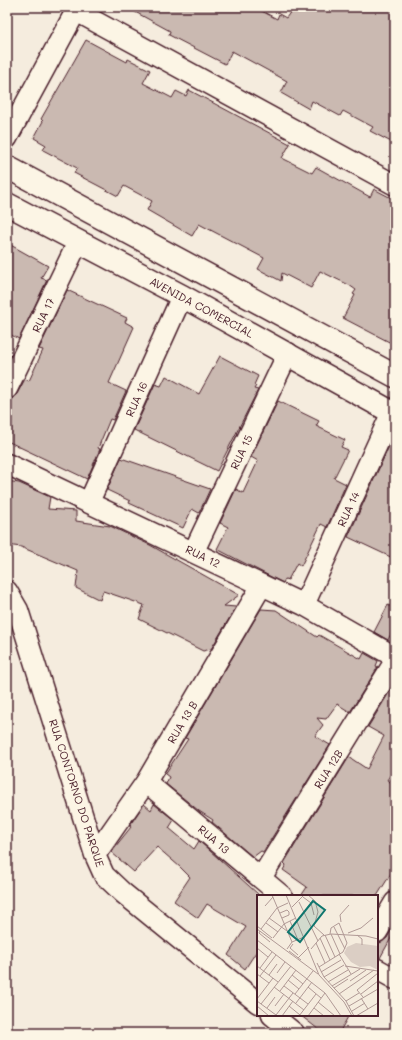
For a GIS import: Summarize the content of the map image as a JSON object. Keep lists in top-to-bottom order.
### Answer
{
  "streets": {
    "street": [
      "AVENIDA COMERCIAL",
      "RUA 17",
      "RUA 16",
      "RUA 15",
      "RUA 14",
      "RUA 12",
      "RUA 13 B",
      "RUA 12B",
      "RUA CONTORNO DO PARQUE",
      "RUA 13"
    ]
  },
  "crossings": [
    ["AVENIDA COMERCIAL", "RUA 17"],
    ["AVENIDA COMERCIAL", "RUA 16"],
    ["AVENIDA COMERCIAL", "RUA 15"],
    ["AVENIDA COMERCIAL", "RUA 14"],
    ["RUA 16", "RUA 12"],
    ["RUA 15", "RUA 12"],
    ["RUA 14", "RUA 12"],
    ["RUA 12", "RUA 13 B"],
    ["RUA 13 B", "RUA CONTORNO DO PARQUE"],
    ["RUA 13 B", "RUA 13"],
    ["RUA 12B", "RUA 13"]
  ]
}
